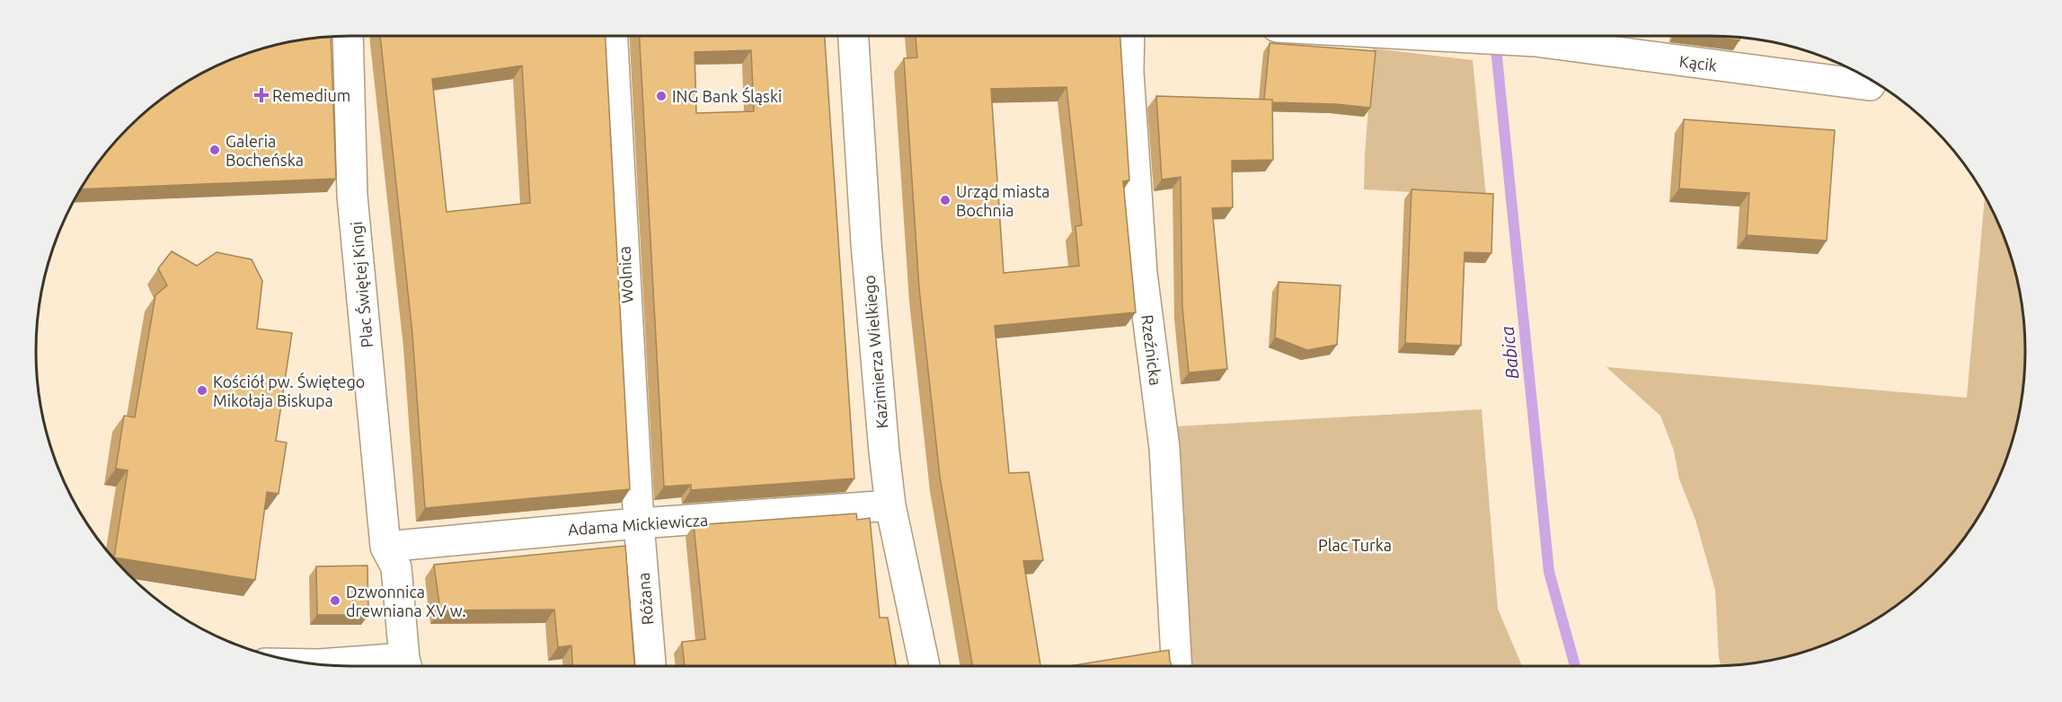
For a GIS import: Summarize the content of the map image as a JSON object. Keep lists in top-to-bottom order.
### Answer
{
  "streets": {
    "street": [
      "Kącik",
      "Wolnica",
      "Plac Świętej Kingi",
      "Rzeźnicka",
      "Kazimierza Wielkiego",
      "Adama Mickiewicza",
      "Różana"
    ]
  },
  "crossings": [
    ["Wolnica", "Adama Mickiewicza"],
    ["Wolnica", "Różana"],
    ["Plac Świętej Kingi", "Adama Mickiewicza"],
    ["Kazimierza Wielkiego", "Adama Mickiewicza"],
    ["Adama Mickiewicza", "Różana"]
  ],
  "water": ["Babica"],
  "parks": ["Plac Turka"],
  "places": {
    "health": ["Remedium"],
    "other": [
      "ING Bank Śląski",
      "Galeria Bocheńska",
      "Urząd miasta Bochnia",
      "Kościół pw. Świętego Mikołaja Biskupa",
      "Dzwonnica drewniana XV w."
    ]
  }
}
